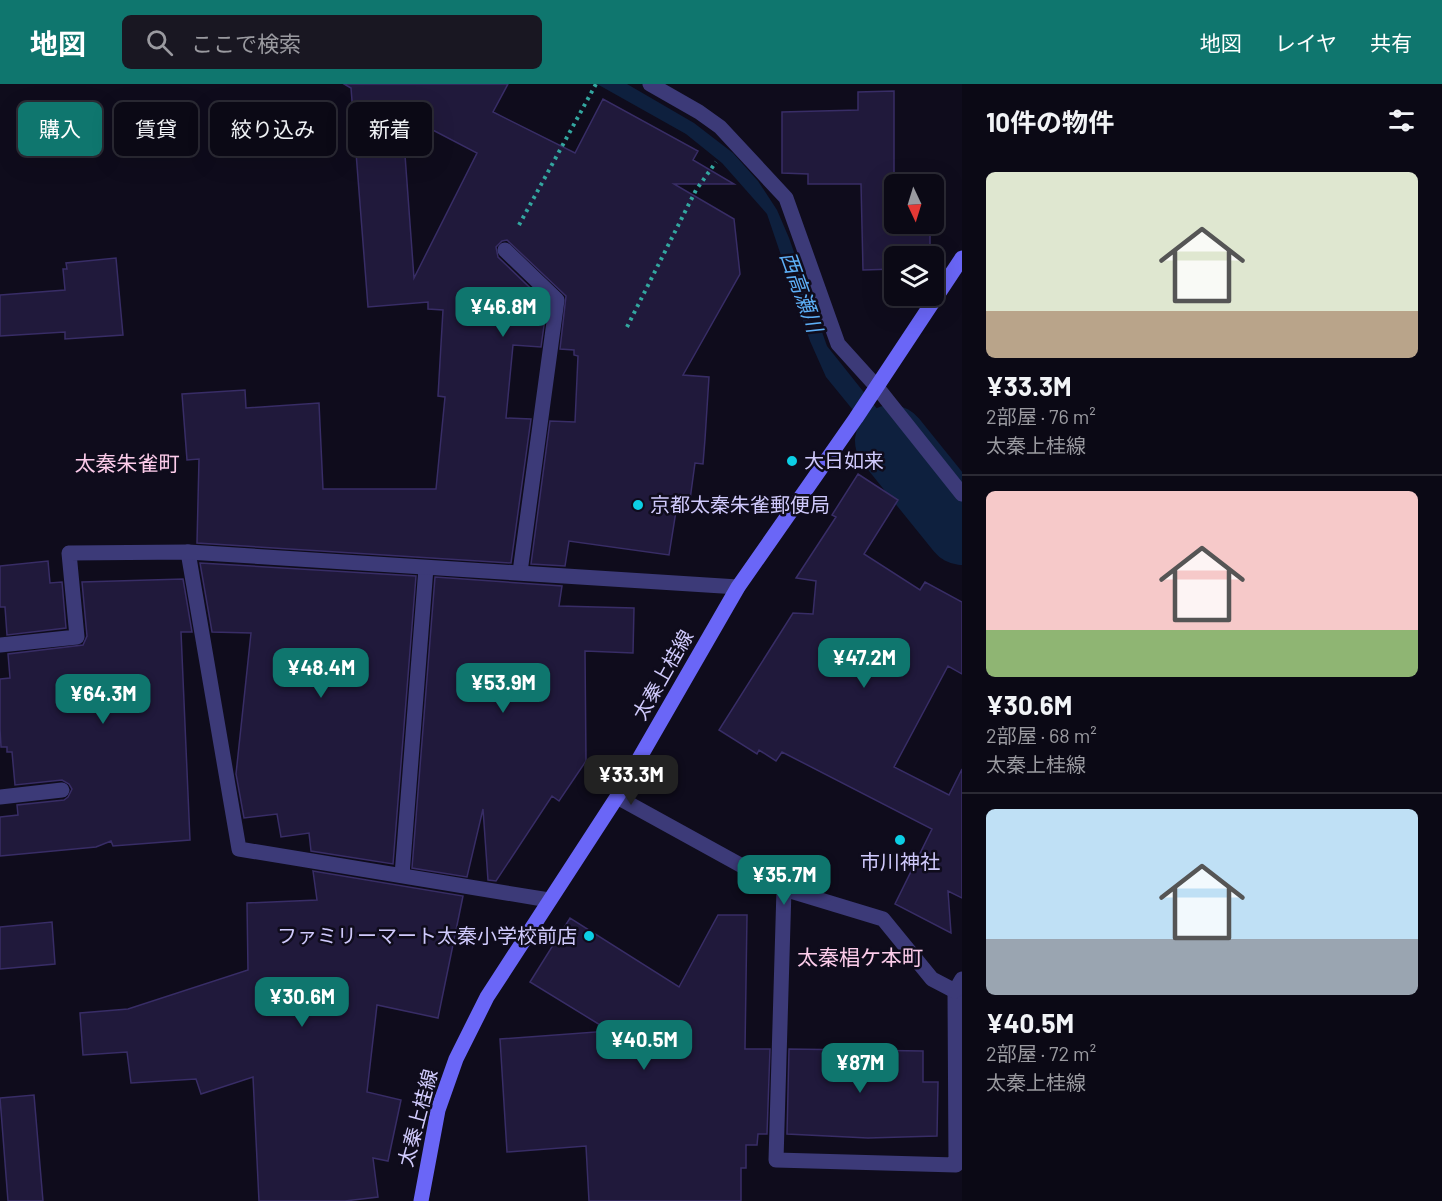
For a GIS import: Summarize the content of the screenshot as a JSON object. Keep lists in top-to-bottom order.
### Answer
{
  "streets": {
    "main road": ["太秦上桂線"]
  },
  "districts": ["太秦朱雀町", "太秦椙ケ本町"],
  "water": ["西高瀬川"],
  "places": [
    "大日如来",
    "京都太秦朱雀郵便局",
    "市川神社",
    "ファミリーマート太秦小学校前店"
  ],
  "north": "bottom",
  "page": {
    "header": "地図",
    "search": "ここで検索",
    "nav": ["地図", "レイヤ", "共有"],
    "heading": "10件の物件",
    "chip": [
      "購入",
      "賃貸",
      "絞り込み",
      "新着"
    ],
    "list": [
      {
        "name": "¥33.3M",
        "note": "2部屋 · 76 m² · 太秦上桂線"
      },
      {
        "name": "¥30.6M",
        "note": "2部屋 · 68 m² · 太秦上桂線"
      },
      {
        "name": "¥40.5M",
        "note": "2部屋 · 72 m² · 太秦上桂線"
      }
    ],
    "price": [
      "¥46.8M",
      "¥47.2M",
      "¥48.4M",
      "¥53.9M",
      "¥64.3M",
      "¥33.3M",
      "¥35.7M",
      "¥30.6M",
      "¥40.5M",
      "¥87M"
    ]
  }
}
